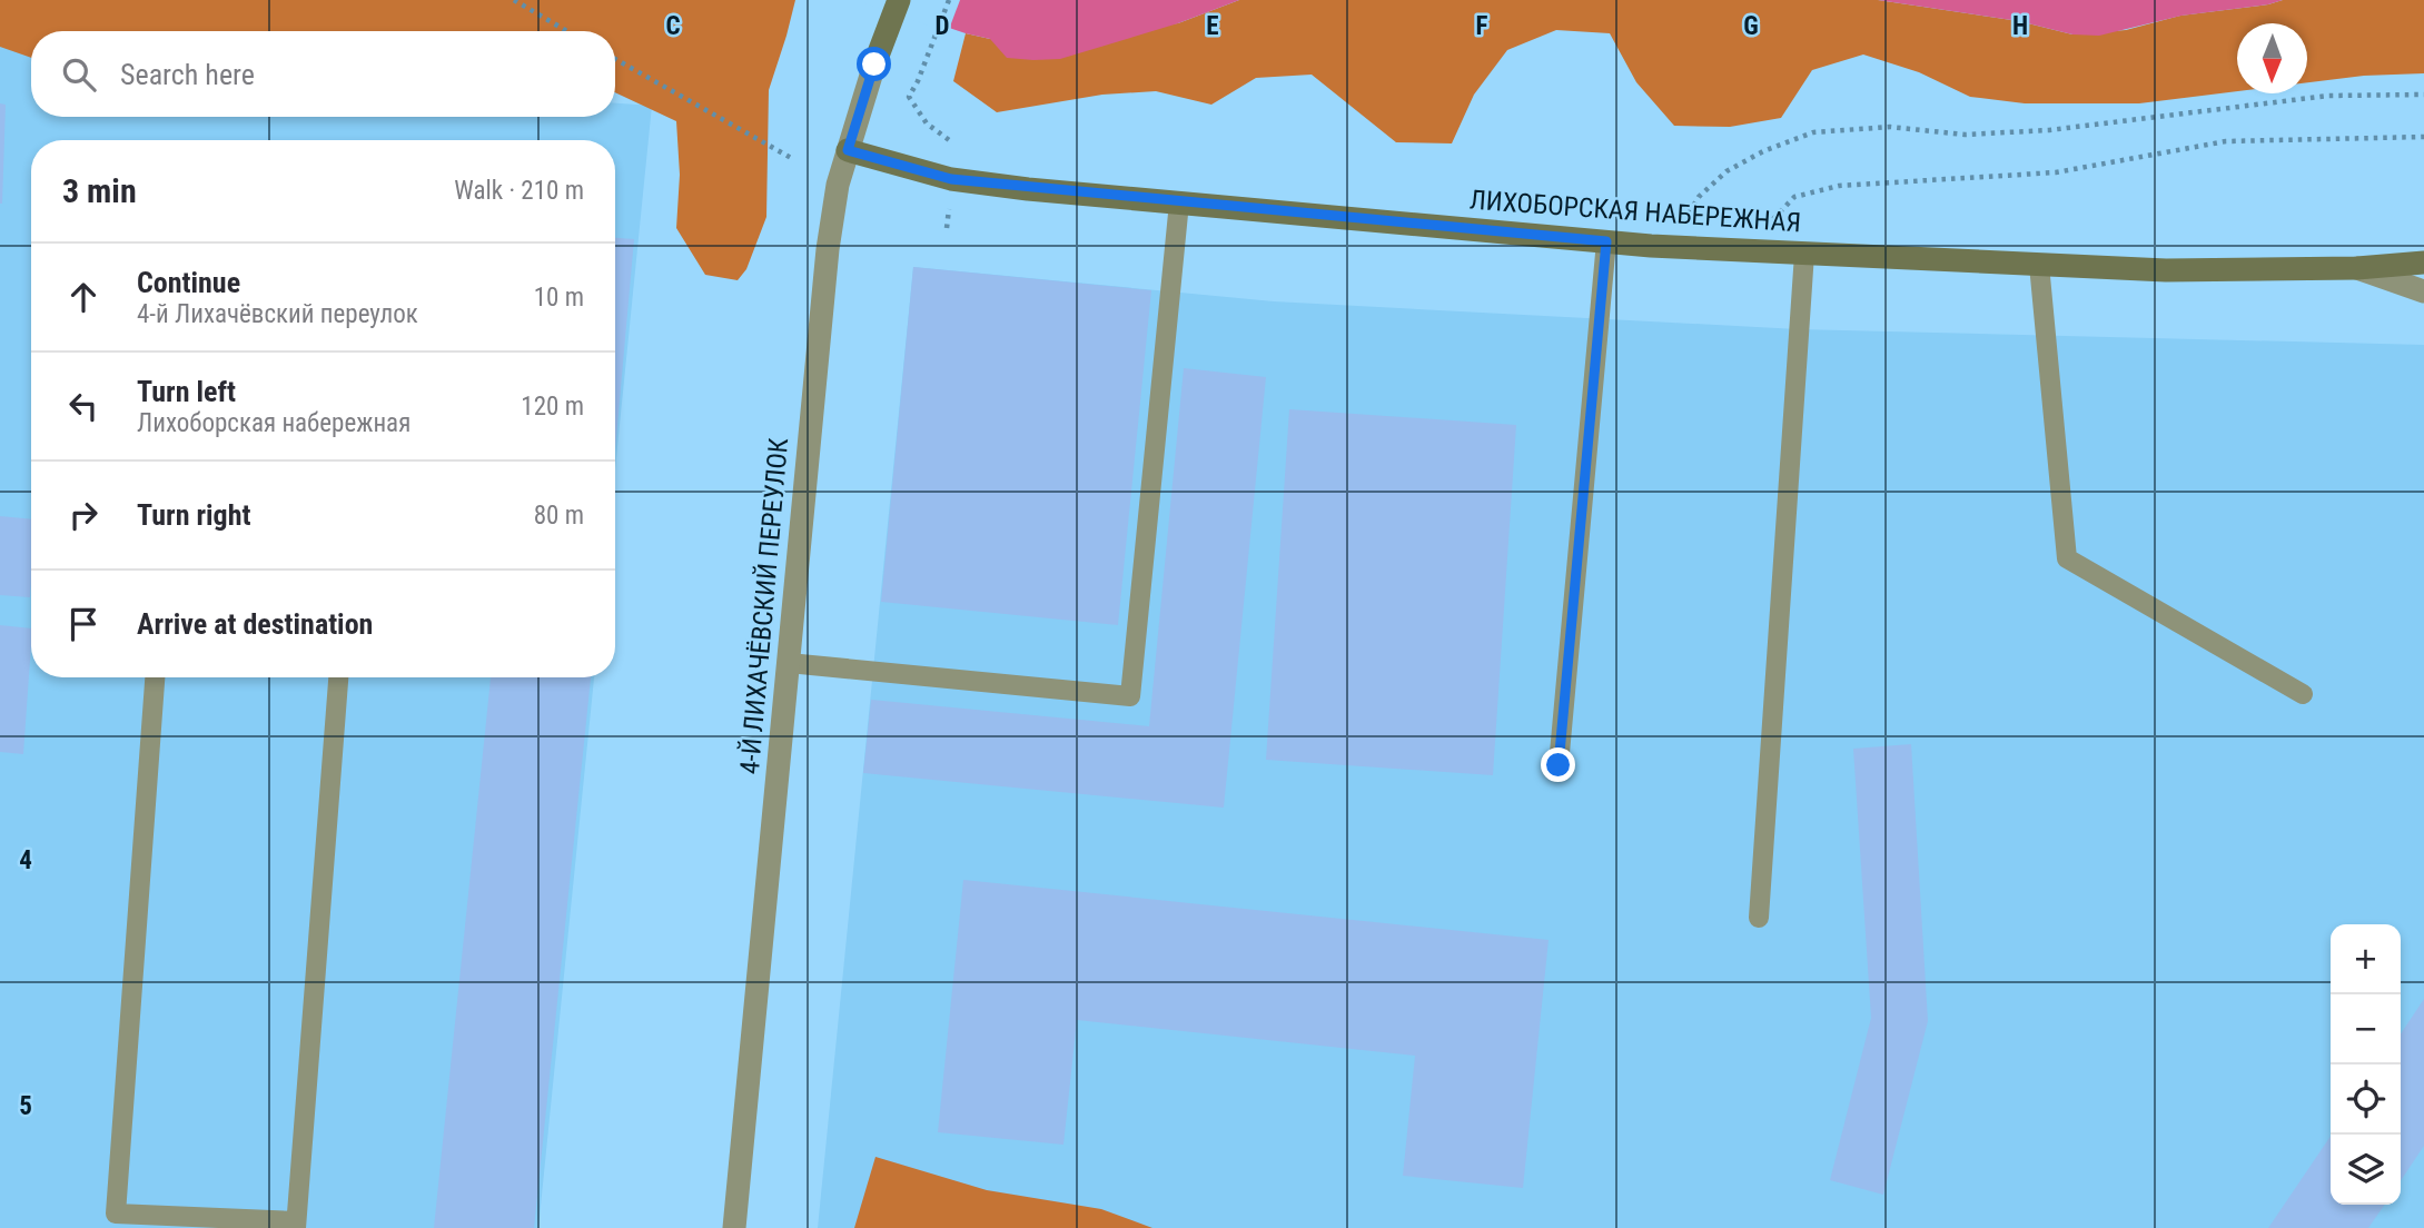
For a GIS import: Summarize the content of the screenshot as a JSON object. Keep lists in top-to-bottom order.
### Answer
{
  "streets": {
    "street": ["ЛИХОБОРСКАЯ НАБЕРЕЖНАЯ", "4-Й ЛИХАЧЁВСКИЙ ПЕРЕУЛОК"]
  },
  "crossings": [
    ["ЛИХОБОРСКАЯ НАБЕРЕЖНАЯ", "4-Й ЛИХАЧЁВСКИЙ ПЕРЕУЛОК"]
  ],
  "north": "bottom",
  "page": {
    "search": "Search here",
    "heading": ["3 min", "Walk · 210 m"],
    "list": [
      ["Continue", "4-й Лихачёвский переулок", "10 m"],
      ["Turn left", "Лихоборская набережная", "120 m"],
      ["Turn right", "80 m"],
      "Arrive at destination"
    ],
    "map_buttons": ["+", "−"]
  },
  "grid": {
    "columns": [
      "C",
      "D",
      "E",
      "F",
      "G",
      "H"
    ],
    "rows": ["4", "5"]
  }
}
